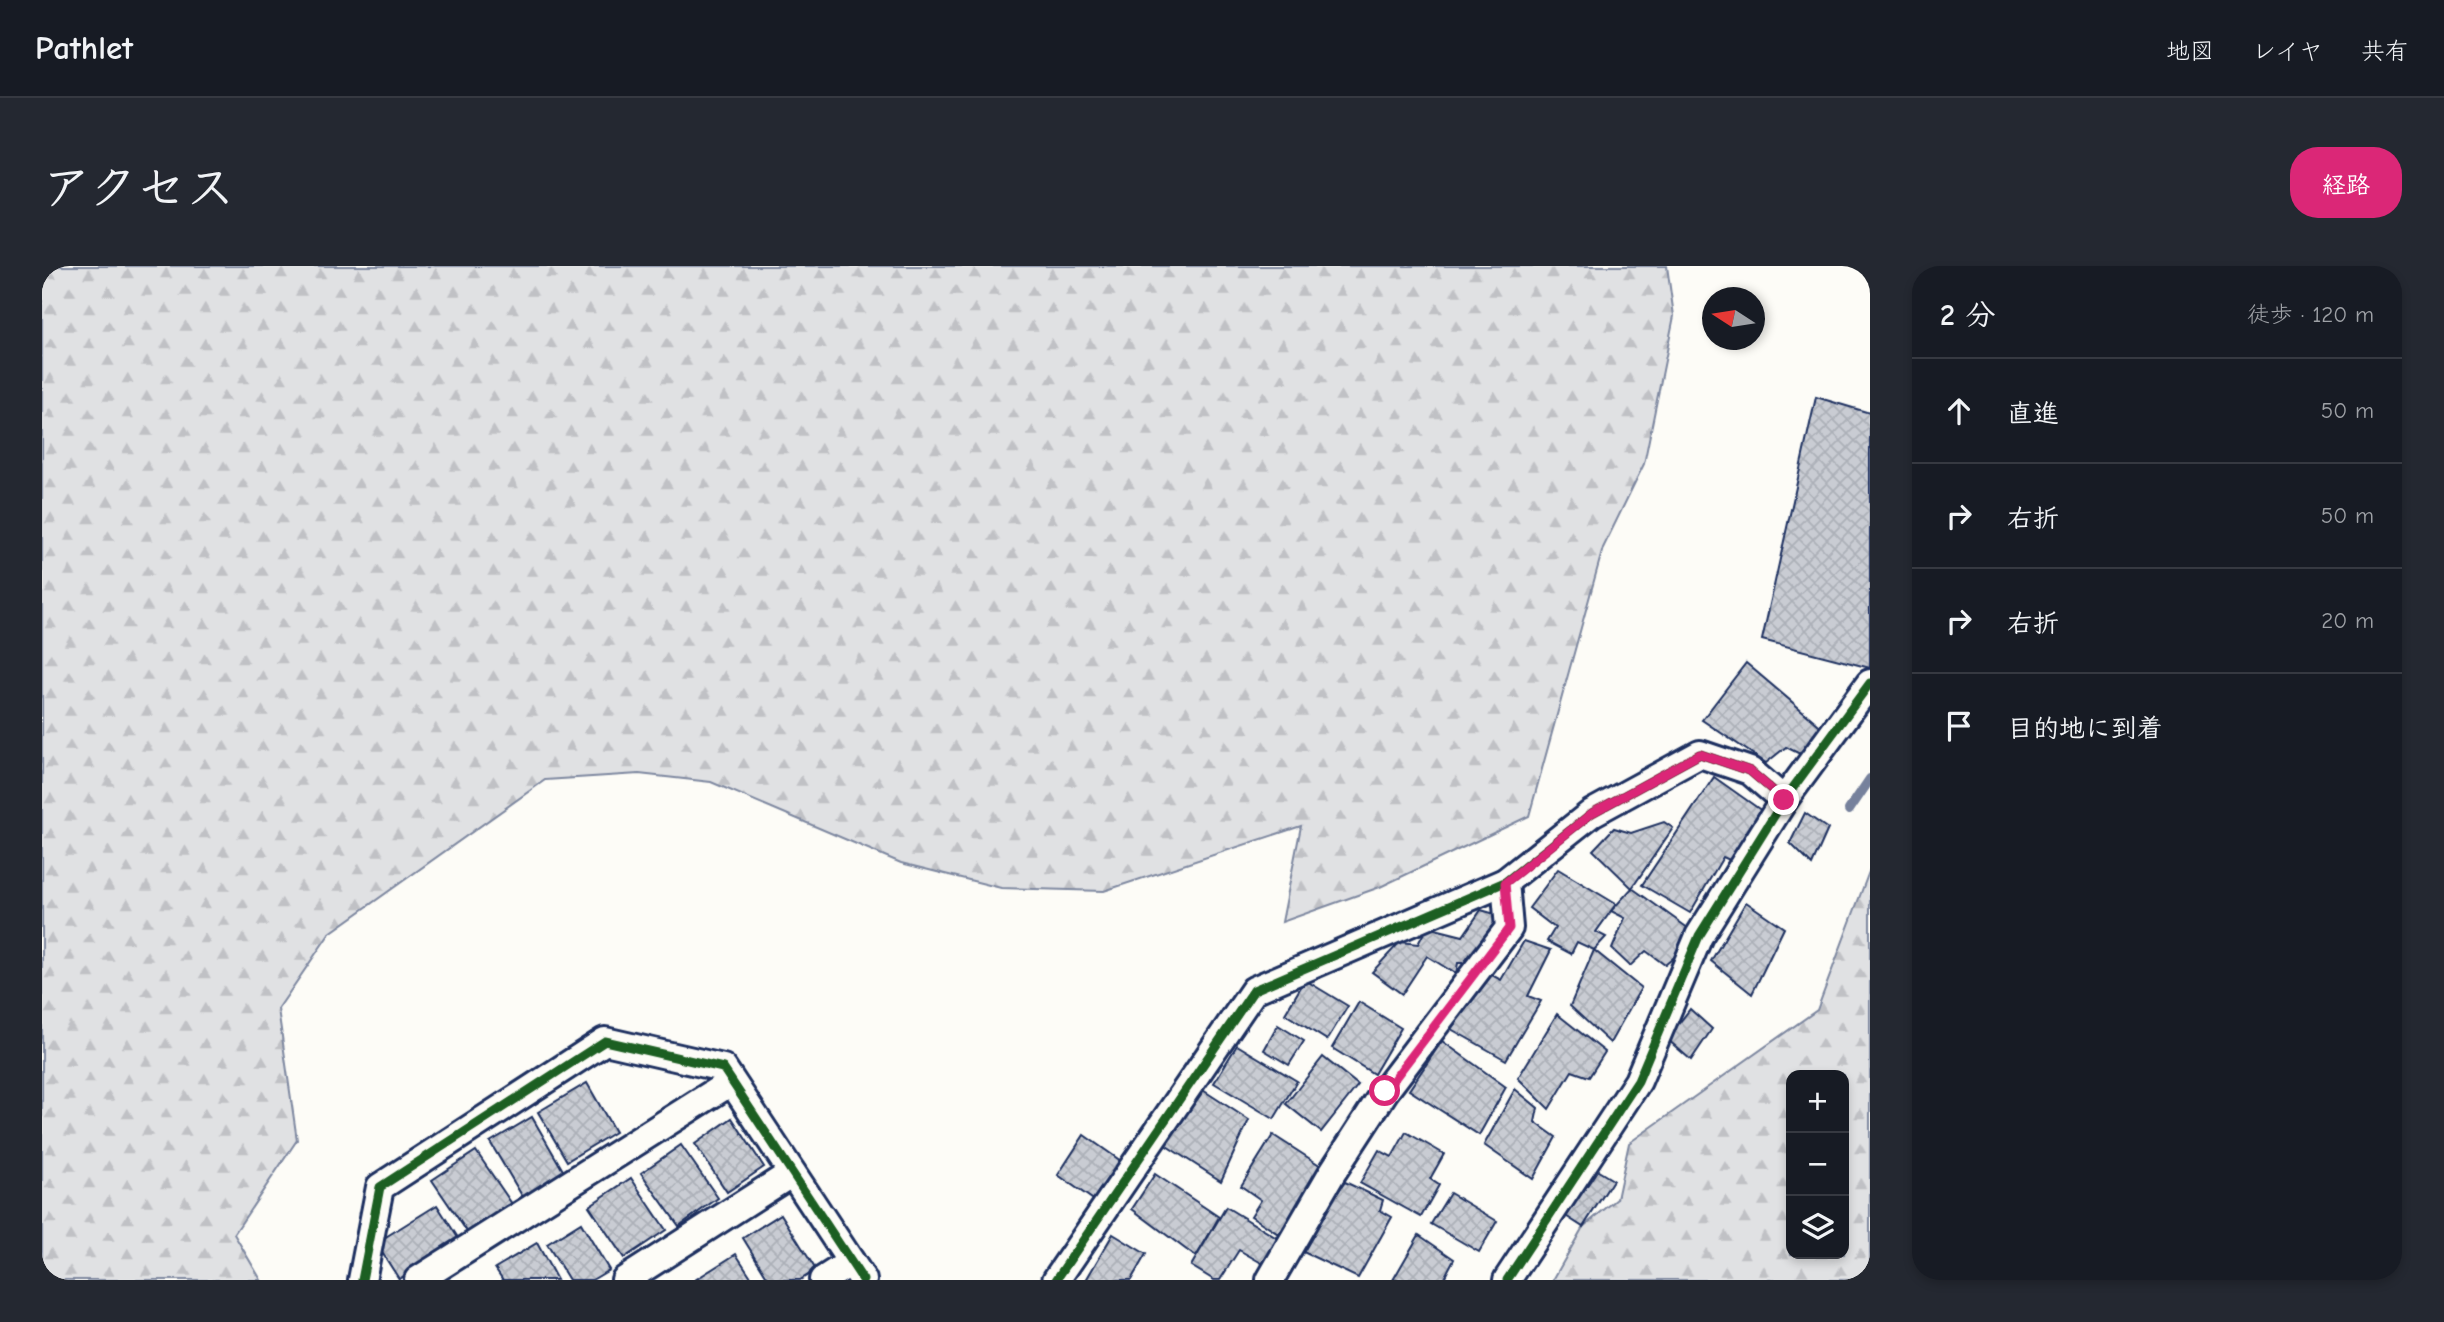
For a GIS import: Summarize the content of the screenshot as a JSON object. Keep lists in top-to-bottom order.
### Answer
{
  "north": "left",
  "page": {
    "header": "Pathlet",
    "nav": ["地図", "レイヤ", "共有"],
    "title": "アクセス",
    "buttons": "経路",
    "heading": ["2 分", "徒歩 · 120 m"],
    "list": [
      ["直進", "50 m"],
      ["右折", "50 m"],
      ["右折", "20 m"],
      "目的地に到着"
    ],
    "map_buttons": ["+", "−"]
  }
}
